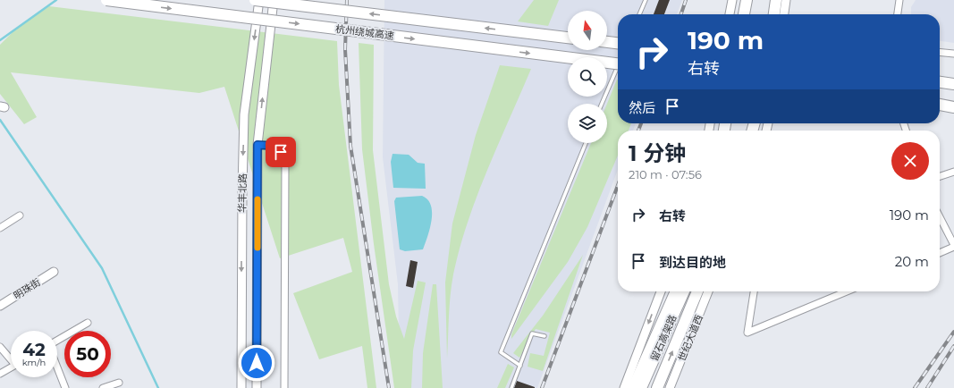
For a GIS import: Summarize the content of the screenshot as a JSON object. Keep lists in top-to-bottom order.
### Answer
{
  "streets": {
    "highway": ["杭州绕城高速", "留石高架路"],
    "main road": ["华丰北路", "明珠街", "世纪大道西"]
  },
  "north": "top",
  "page": {
    "turn": ["190 m", "右转"],
    "then": "然后",
    "heading": ["1 分钟", "210 m · 07:56"],
    "list": [
      {
        "name": "右转",
        "value": "190 m"
      },
      {
        "name": "到达目的地",
        "value": "20 m"
      }
    ],
    "speed": "42 km/h",
    "limit": "50"
  }
}
